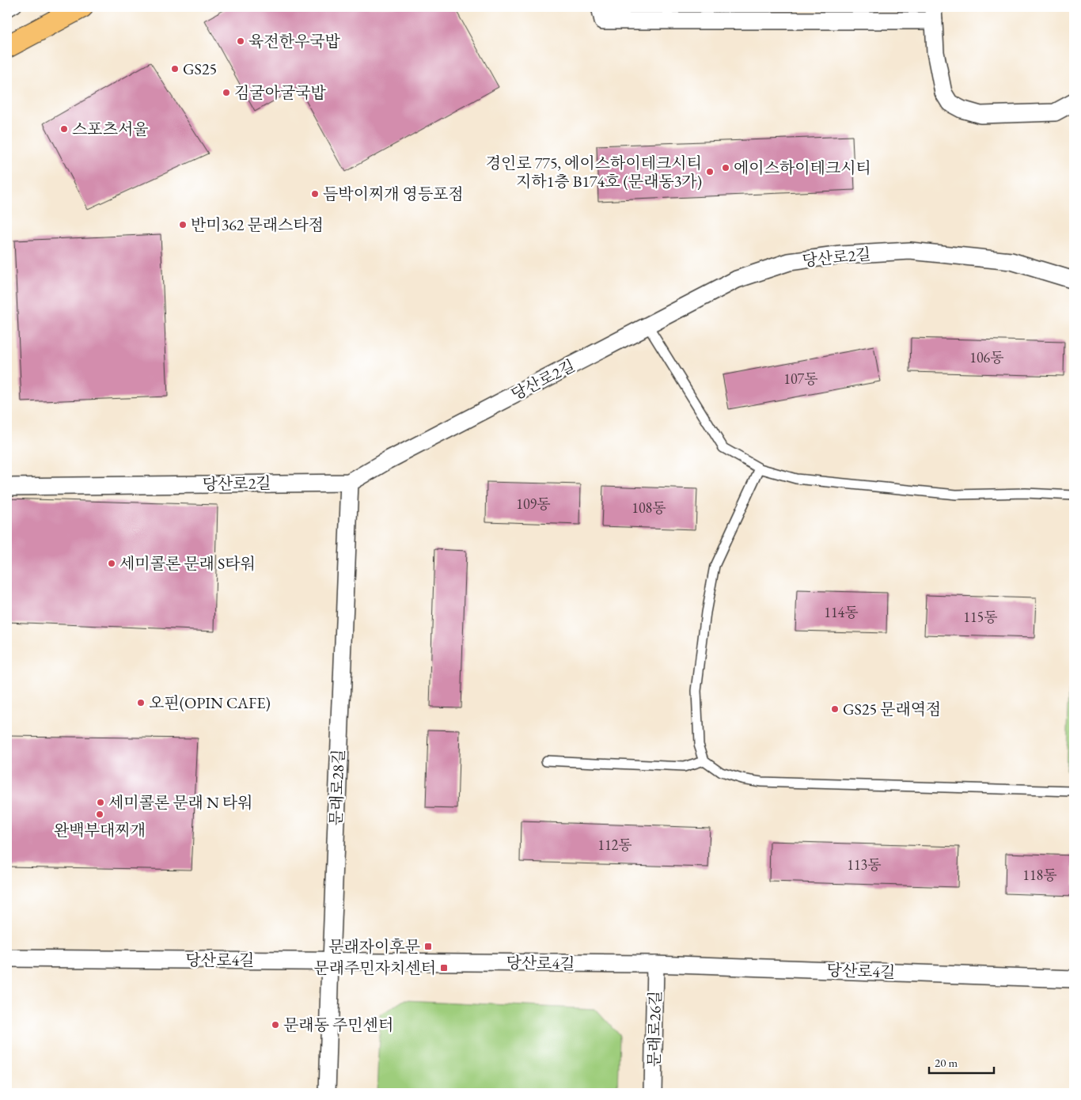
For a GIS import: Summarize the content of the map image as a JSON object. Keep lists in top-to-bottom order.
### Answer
{
  "streets": {
    "street": [
      "당산로2길",
      "문래로28길",
      "당산로4길",
      "문래로26길"
    ]
  },
  "crossings": [
    ["당산로2길", "문래로28길"],
    ["문래로28길", "당산로4길"],
    ["당산로4길", "문래로26길"]
  ],
  "places": {
    "other": [
      "육전한우국밥",
      "GS25",
      "김굴아굴국밥",
      "스포츠서울",
      "에이스하이테크시티",
      "경인로 775, 에이스하이테크시티 지하1층 B174호 (문래동3가)",
      "듬박이찌개 영등포점",
      "반미362 문래스타점",
      "세미콜론 문래 S타워",
      "오핀(OPIN CAFE)",
      "GS25 문래역점",
      "세미콜론 문래 N 타워",
      "완백부대찌개",
      "문래동 주민센터"
    ],
    "transit": ["문래자이후문", "문래주민자치센터"]
  },
  "house_numbers": [
    "106동",
    "107동",
    "109동",
    "108동",
    "114동",
    "115동",
    "112동",
    "113동",
    "118동"
  ],
  "scale_bar": "20 m"
}
